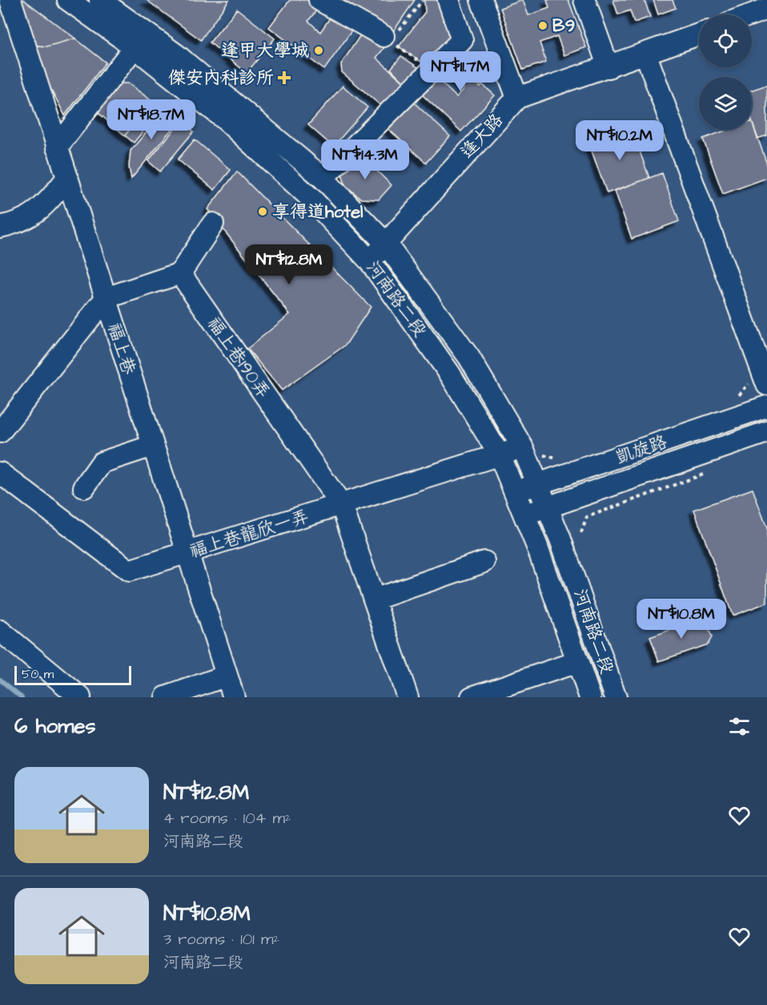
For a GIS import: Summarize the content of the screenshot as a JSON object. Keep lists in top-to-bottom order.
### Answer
{
  "streets": {
    "street": [
      "逢大路",
      "河南路二段",
      "福上巷",
      "福上巷190弄",
      "凱旋路",
      "福上巷龍欣一弄"
    ]
  },
  "crossings": [
    ["逢大路", "河南路二段"],
    ["河南路二段", "凱旋路"],
    ["河南路二段", "福上巷龍欣一弄"],
    ["福上巷", "福上巷龍欣一弄"],
    ["福上巷190弄", "福上巷龍欣一弄"]
  ],
  "places": {
    "other": ["B9", "逢甲大學城", "享得道hotel"],
    "health": ["傑安內科診所"]
  },
  "scale_bar": "50 m",
  "page": {
    "price": [
      "NT$11.7M",
      "NT$18.7M",
      "NT$10.2M",
      "NT$14.3M",
      "NT$12.8M",
      "NT$10.8M"
    ],
    "scale": "50 m",
    "heading": "6 homes",
    "list": [
      {
        "name": "NT$12.8M",
        "note": "4 rooms · 104 m² · 河南路二段"
      },
      {
        "name": "NT$10.8M",
        "note": "3 rooms · 101 m² · 河南路二段"
      }
    ]
  }
}
